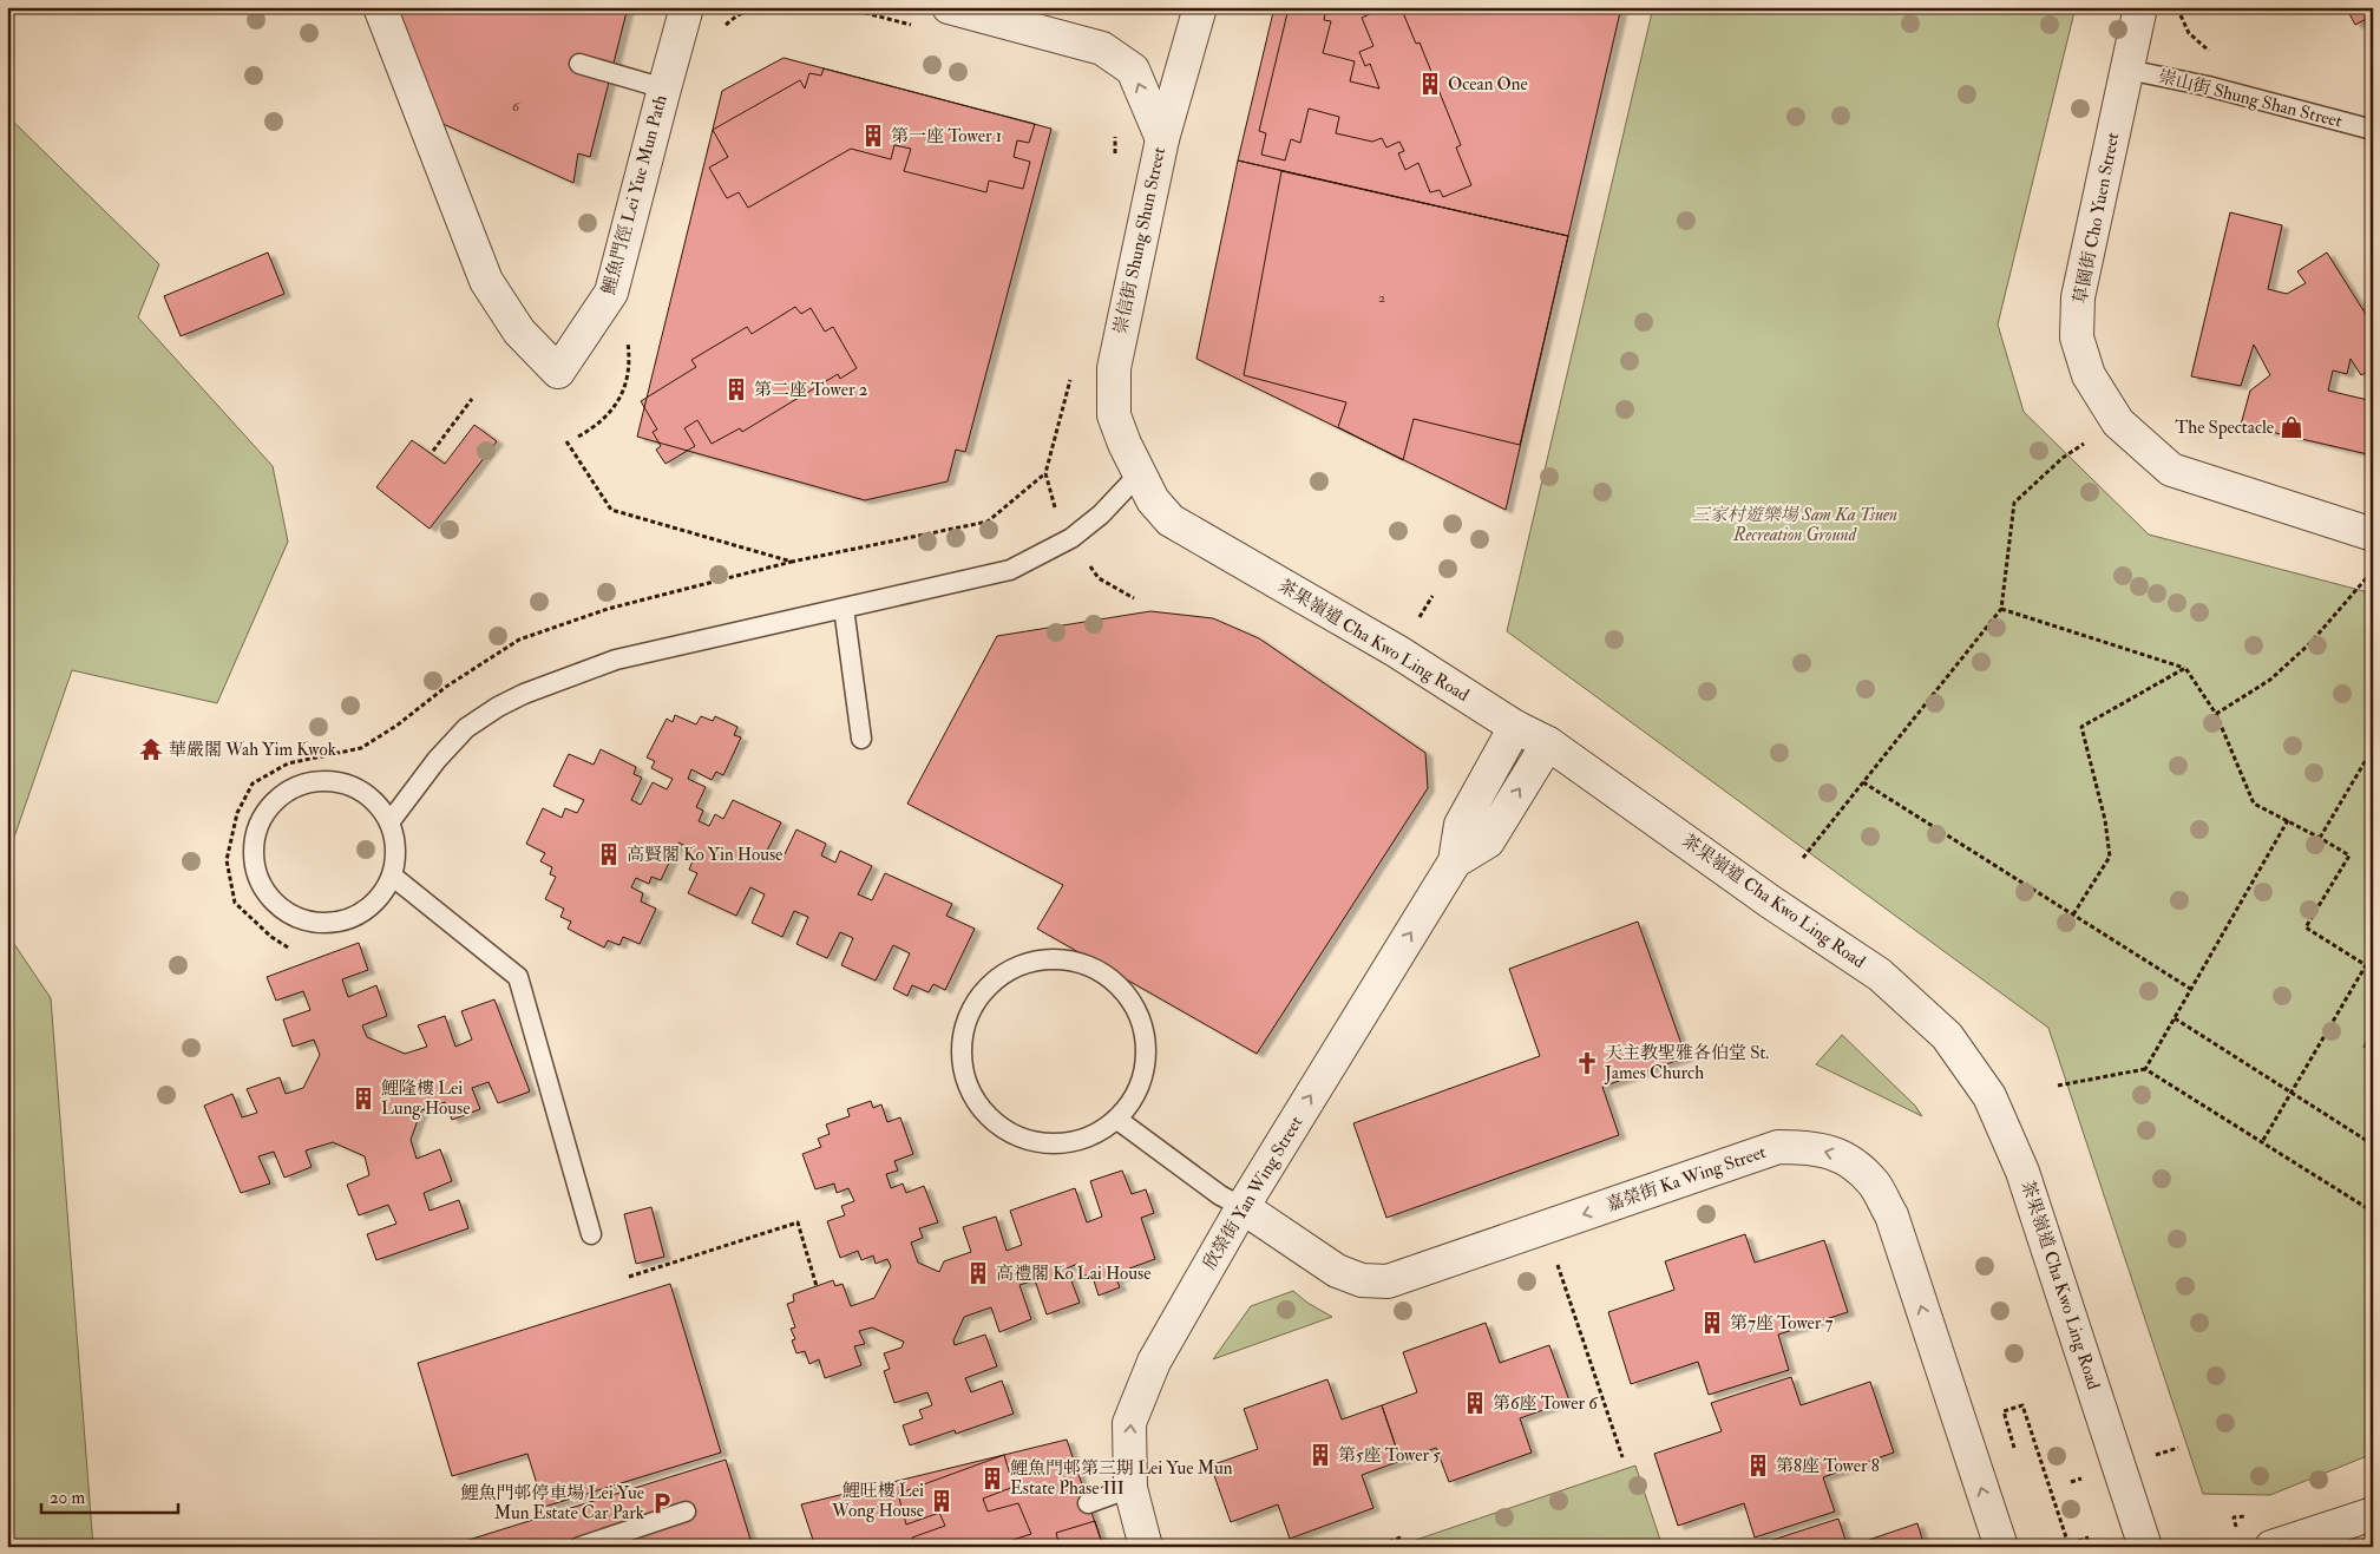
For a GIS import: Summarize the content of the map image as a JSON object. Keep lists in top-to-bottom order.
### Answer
{
  "streets": {
    "street": [
      "鯉魚門徑 Lei Yue Mun Path",
      "草園街 Cho Yuen Street",
      "崇信街 Shung Shun Street",
      "茶果嶺道 Cha Kwo Ling Road",
      "嘉榮街 Ka Wing Street",
      "欣榮街 Yan Wing Street"
    ],
    "lane": ["崇山街 Shung Shan Street"]
  },
  "crossings": [
    ["崇山街 Shung Shan Street", "草園街 Cho Yuen Street"],
    ["崇信街 Shung Shun Street", "茶果嶺道 Cha Kwo Ling Road"],
    ["茶果嶺道 Cha Kwo Ling Road", "欣榮街 Yan Wing Street"],
    ["嘉榮街 Ka Wing Street", "欣榮街 Yan Wing Street"]
  ],
  "one_way": ["欣榮街 Yan Wing Street"],
  "parks": ["三家村遊樂場 Sam Ka Tsuen Recreation Ground"],
  "places": {
    "building": [
      "Ocean One",
      "第一座 Tower 1",
      "第二座 Tower 2",
      "高賢閣 Ko Yin House",
      "鯉隆樓 Lei Lung House",
      "高禮閣 Ko Lai House",
      "第7座 Tower 7",
      "第6座 Tower 6",
      "第5座 Tower 5",
      "第8座 Tower 8",
      "鯉魚門邨第三期 Lei Yue Mun Estate Phase III",
      "鯉旺樓 Lei Wong House"
    ],
    "shop": ["The Spectacle"],
    "temple": ["華嚴閣 Wah Yim Kwok"],
    "church": ["天主教聖雅各伯堂 St. James Church"],
    "parking": ["鯉魚門邨停車場 Lei Yue Mun Estate Car Park"]
  },
  "house_numbers": ["6", "2"],
  "scale_bar": "20 m"
}
